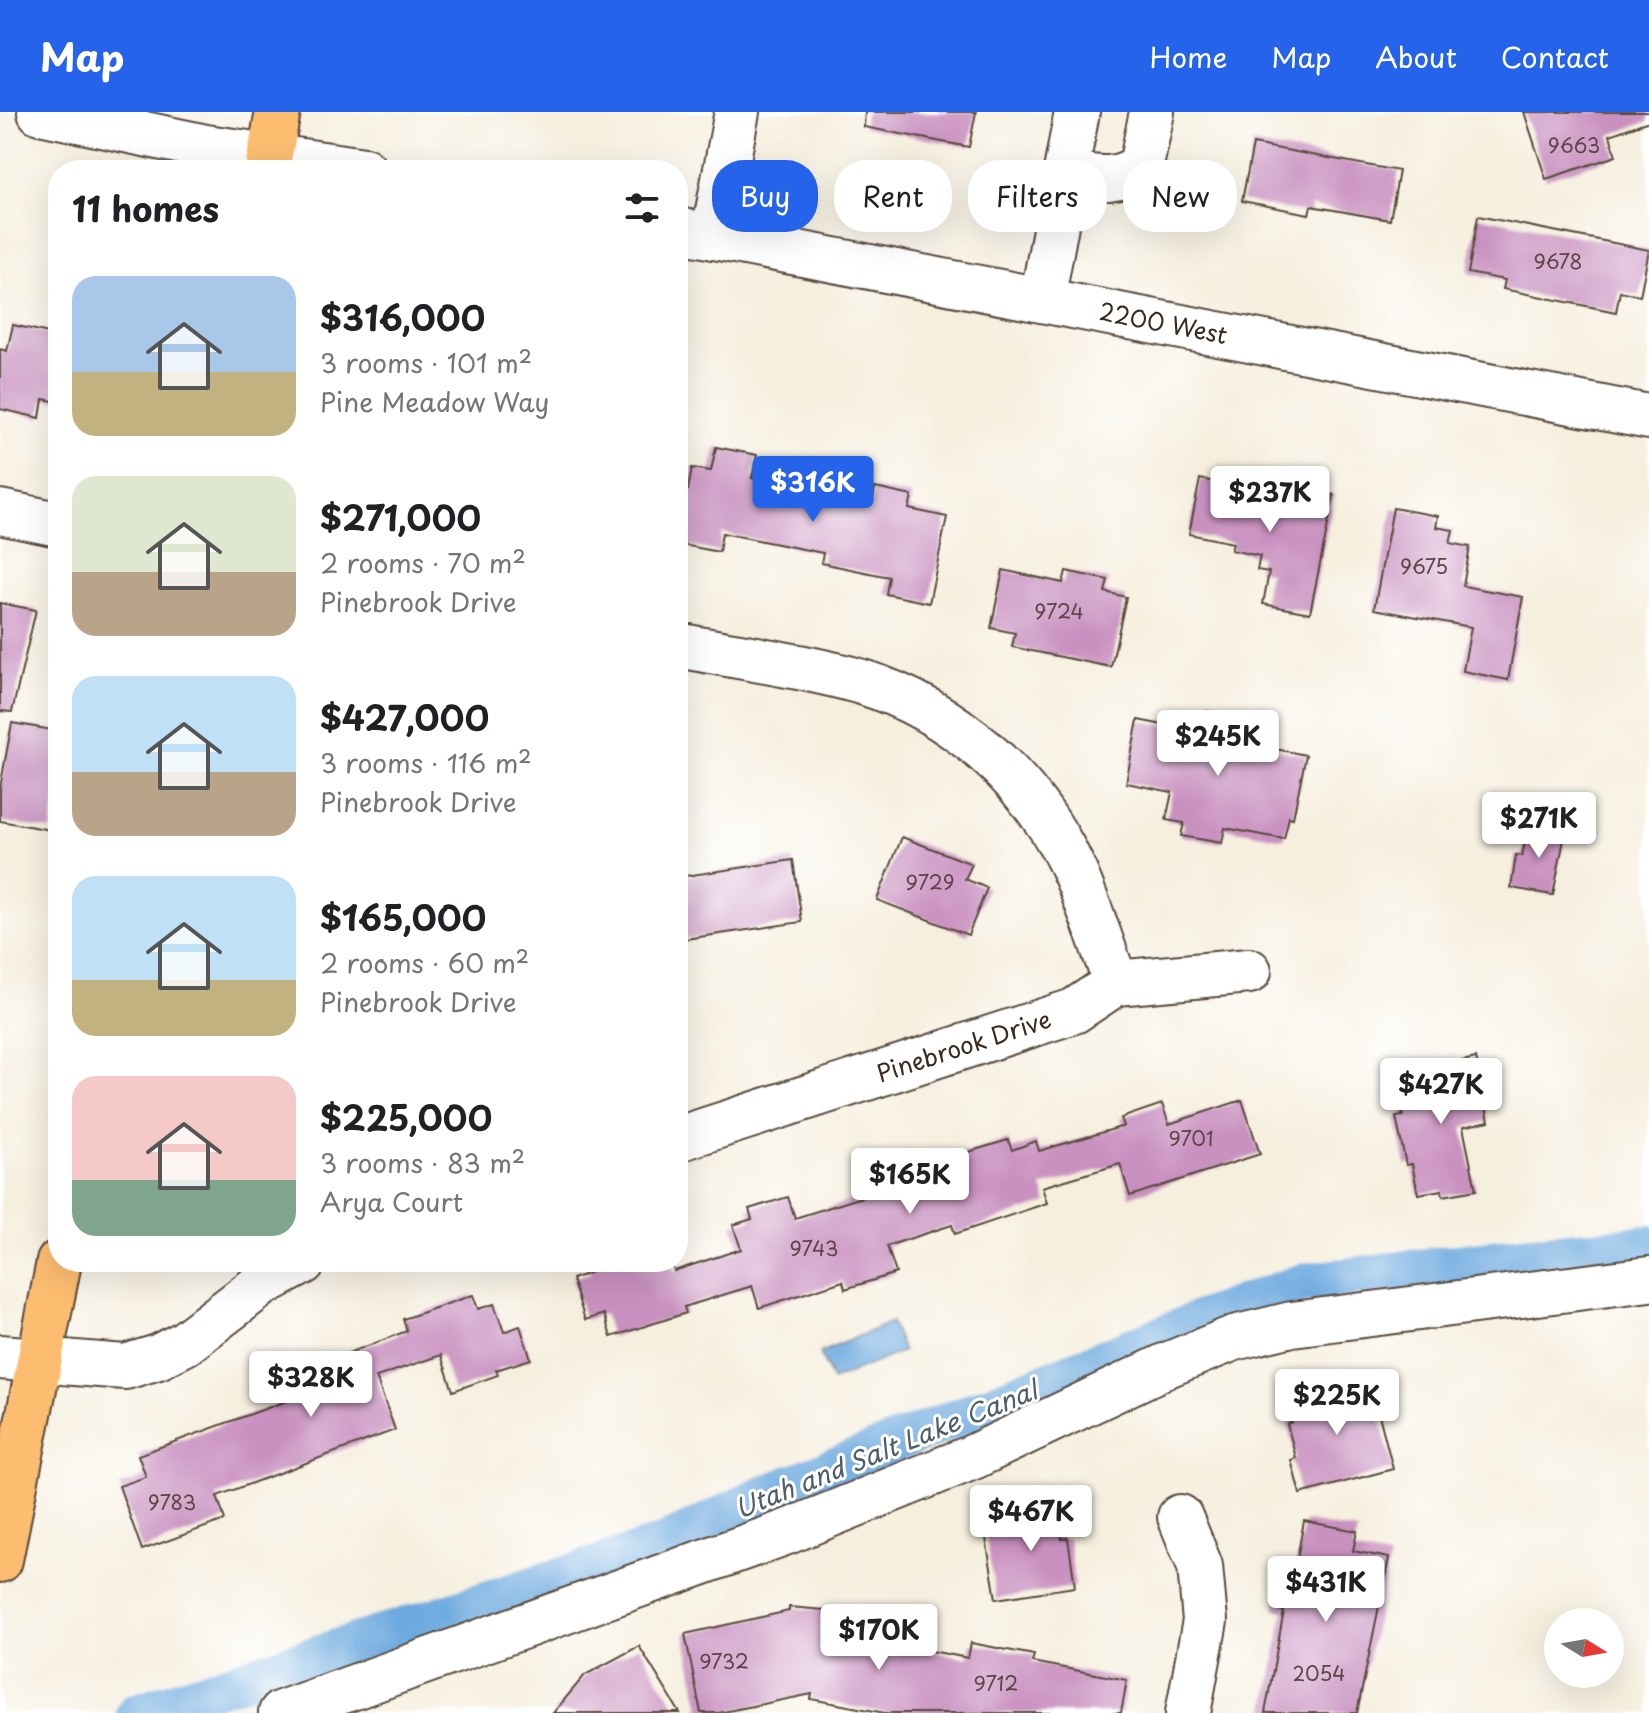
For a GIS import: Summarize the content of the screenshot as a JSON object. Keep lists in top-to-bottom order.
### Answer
{
  "streets": {
    "street": ["2200 West", "Pinebrook Drive"]
  },
  "water": ["Utah and Salt Lake Canal"],
  "house_numbers": [
    "9663",
    "9678",
    "9675",
    "9724",
    "9729",
    "9701",
    "9743",
    "9783",
    "9732",
    "2054",
    "9712"
  ],
  "north": "right",
  "page": {
    "header": "Map",
    "nav": [
      "Home",
      "Map",
      "About",
      "Contact"
    ],
    "chip": [
      "Buy",
      "Rent",
      "Filters",
      "New"
    ],
    "heading": "11 homes",
    "list": [
      {
        "name": "$316,000",
        "note": "3 rooms · 101 m² · Pine Meadow Way"
      },
      {
        "name": "$271,000",
        "note": "2 rooms · 70 m² · Pinebrook Drive"
      },
      {
        "name": "$427,000",
        "note": "3 rooms · 116 m² · Pinebrook Drive"
      },
      {
        "name": "$165,000",
        "note": "2 rooms · 60 m² · Pinebrook Drive"
      },
      {
        "name": "$225,000",
        "note": "3 rooms · 83 m² · Arya Court"
      }
    ],
    "price": [
      "$316K",
      "$237K",
      "$245K",
      "$271K",
      "$427K",
      "$165K",
      "$328K",
      "$225K",
      "$467K",
      "$431K",
      "$170K"
    ]
  }
}
